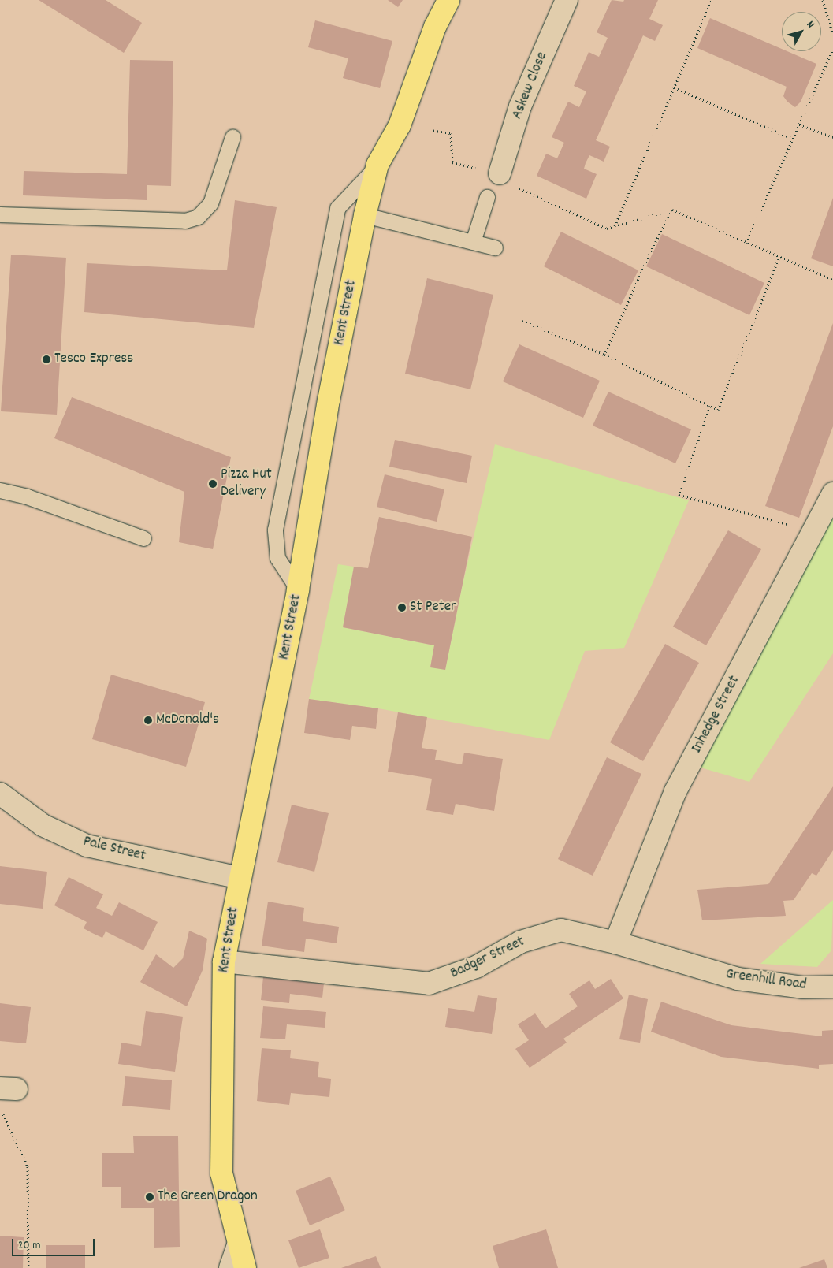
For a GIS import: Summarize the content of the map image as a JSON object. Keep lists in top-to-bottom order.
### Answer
{
  "streets": {
    "main road": ["Kent Street"],
    "street": [
      "Askew Close",
      "Inhedge Street",
      "Pale Street",
      "Badger Street",
      "Greenhill Road"
    ]
  },
  "crossings": [
    ["Kent Street", "Pale Street"],
    ["Kent Street", "Badger Street"],
    ["Inhedge Street", "Badger Street"],
    ["Badger Street", "Greenhill Road"]
  ],
  "places": [
    "Tesco Express",
    "Pizza Hut Delivery",
    "St Peter",
    "McDonald's",
    "The Green Dragon"
  ],
  "scale_bar": "20 m",
  "north": "top right"
}
